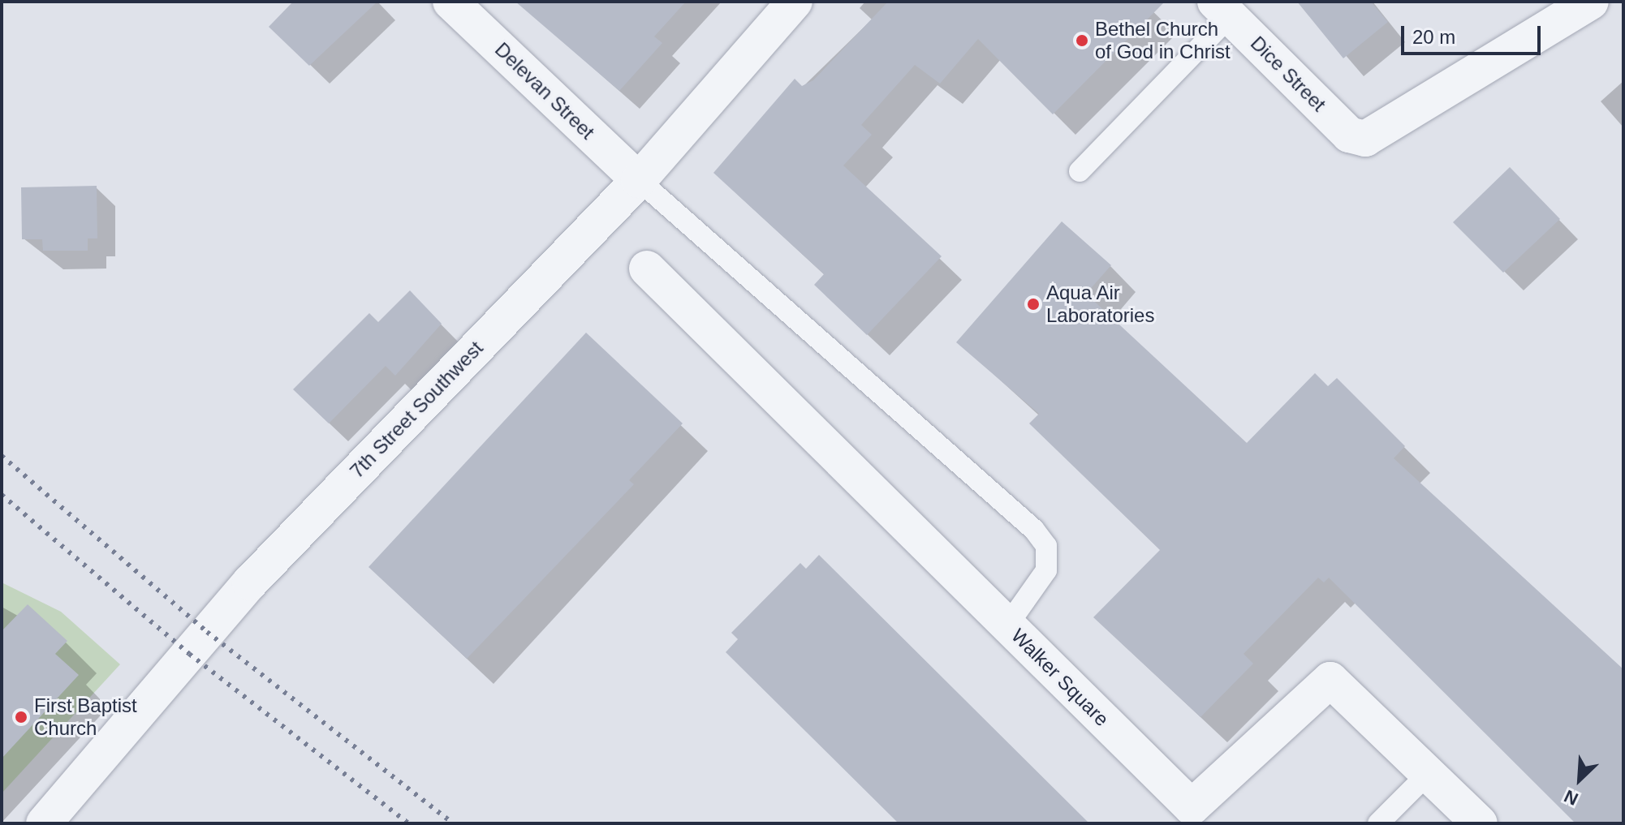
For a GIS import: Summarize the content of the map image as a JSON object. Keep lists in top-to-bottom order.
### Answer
{
  "streets": {
    "street": [
      "Dice Street",
      "Delevan Street",
      "7th Street Southwest",
      "Walker Square"
    ]
  },
  "crossings": [
    ["Delevan Street", "7th Street Southwest"]
  ],
  "places": ["Bethel Church of God in Christ", "Aqua Air Laboratories", "First Baptist Church"],
  "scale_bar": "20 m",
  "north": "bottom left"
}
